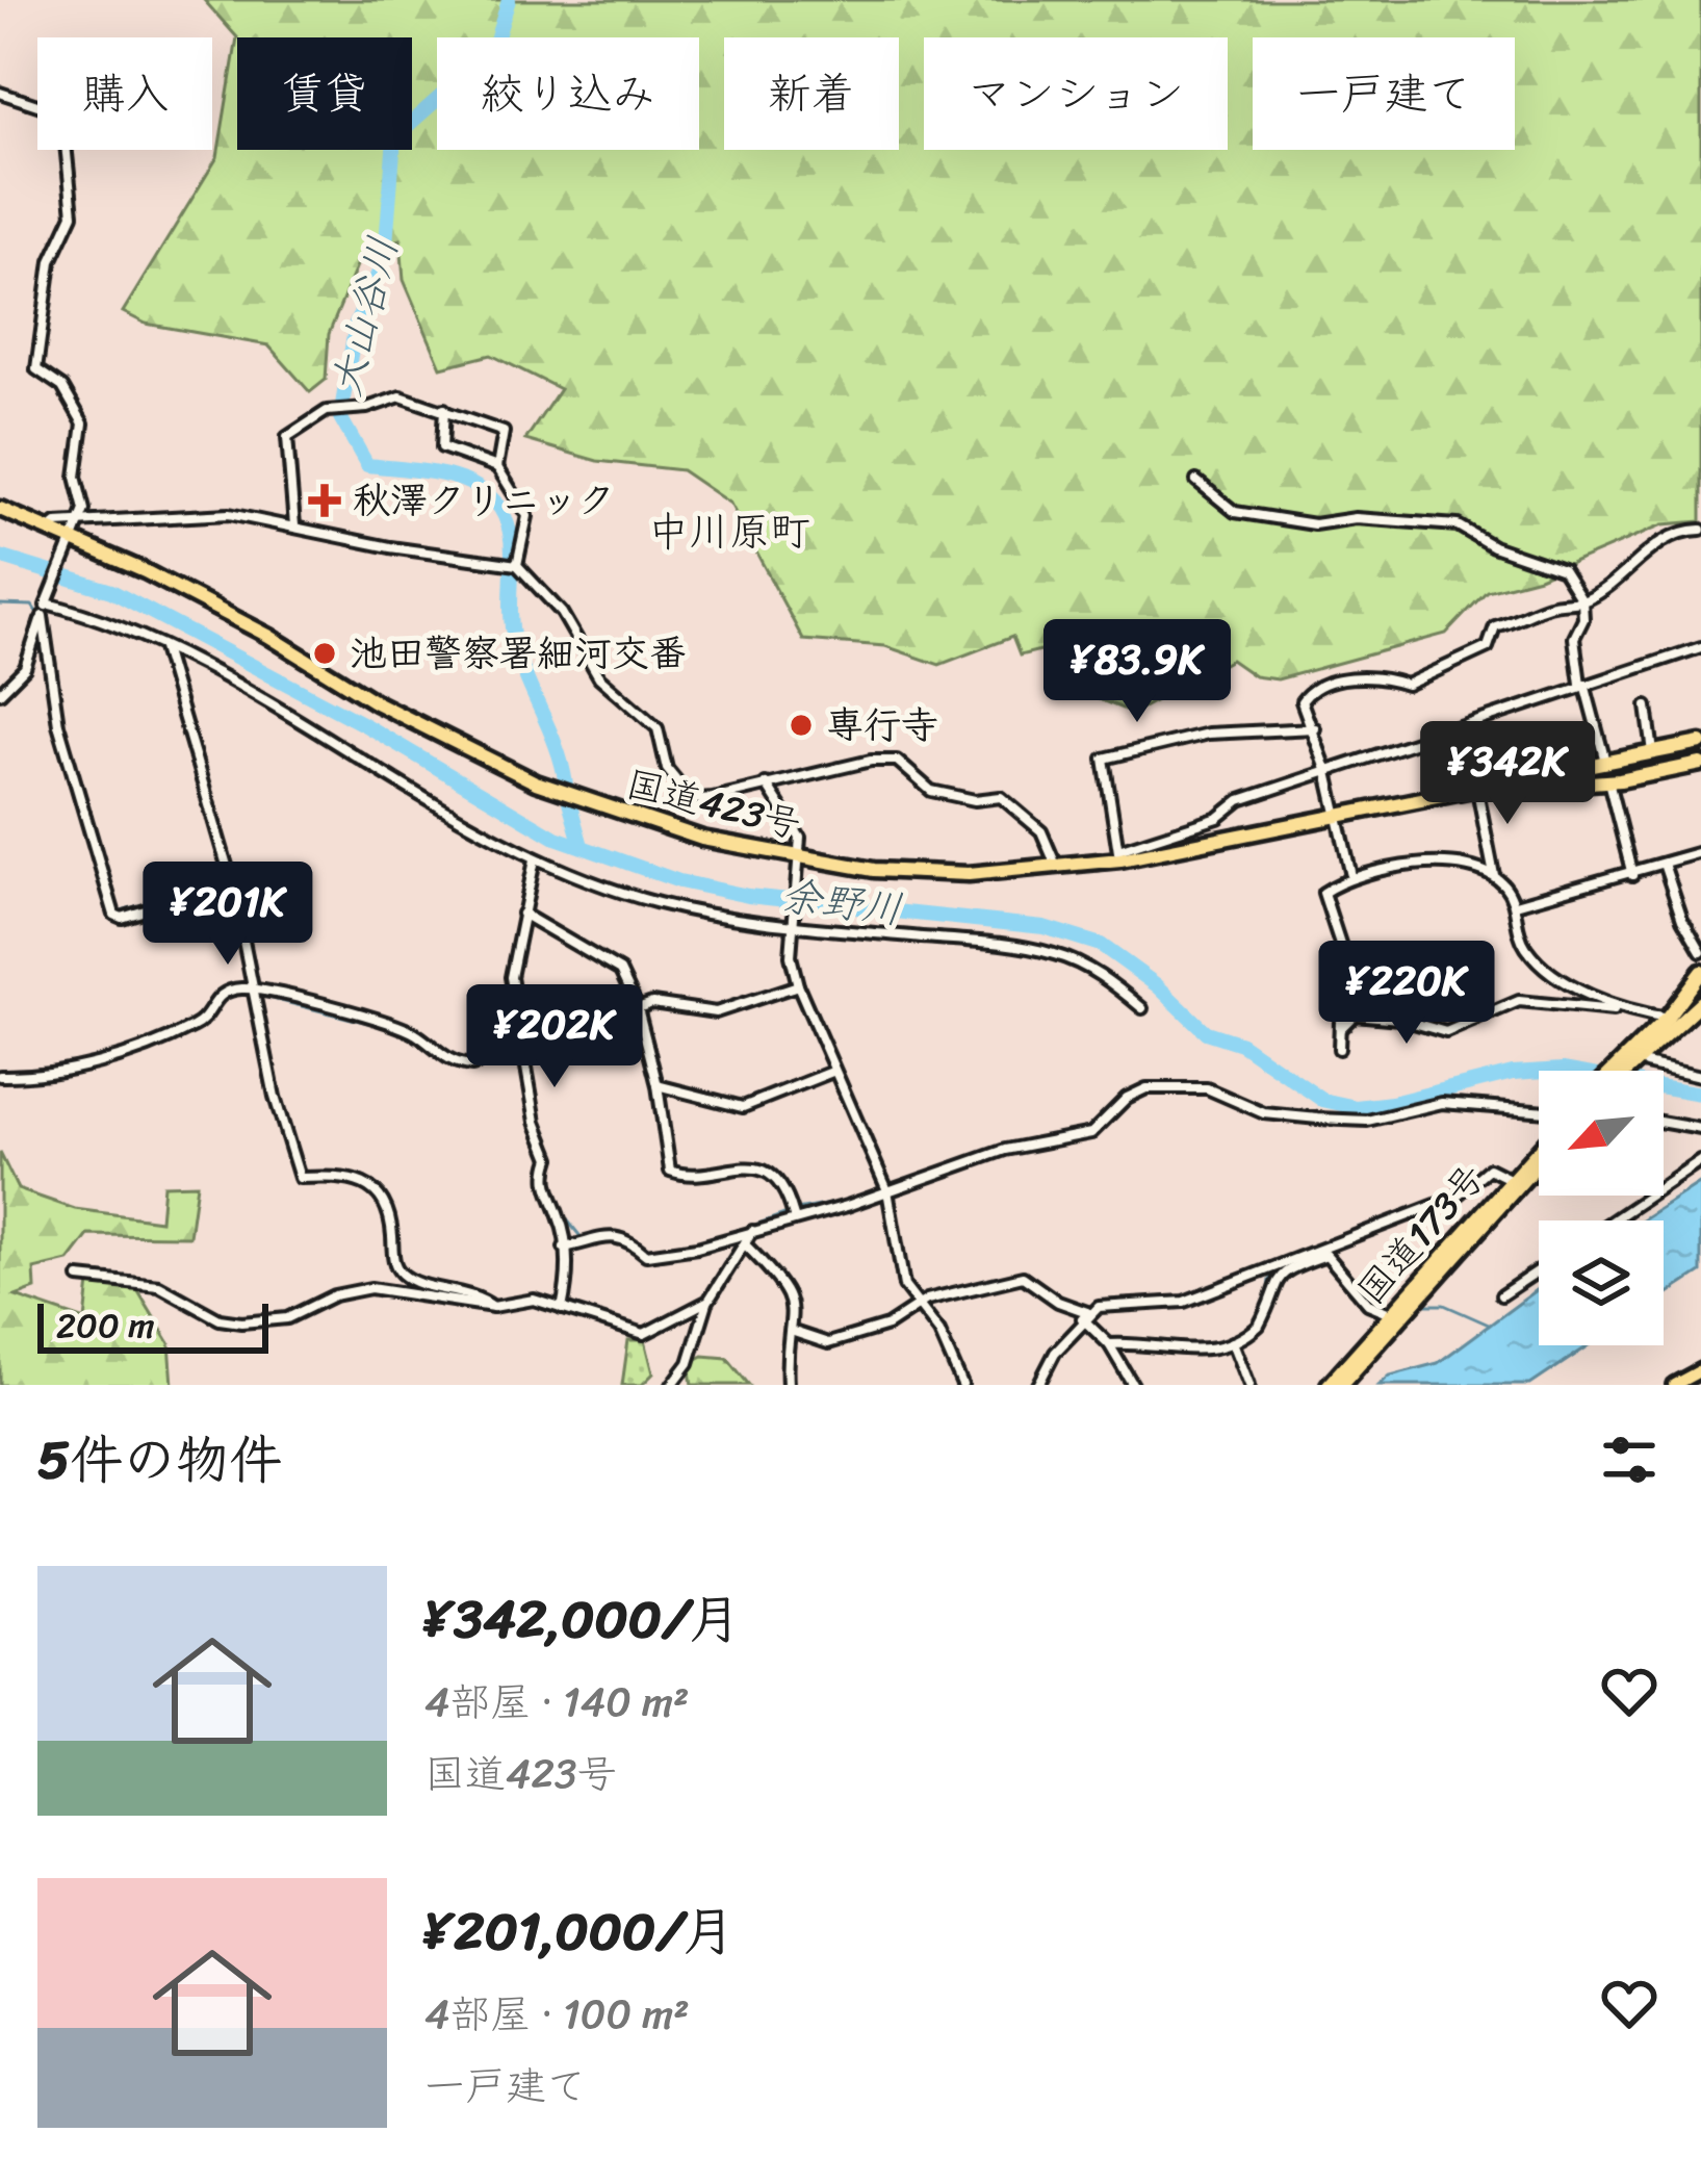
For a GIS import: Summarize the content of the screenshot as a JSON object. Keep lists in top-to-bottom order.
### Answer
{
  "streets": {
    "highway": ["国道423号", "国道173号"]
  },
  "districts": ["中川原町"],
  "water": ["大山谷川", "余野川"],
  "places": {
    "health": ["秋澤クリニック"],
    "other": ["池田警察署細河交番", "専行寺"]
  },
  "scale_bar": "200 m",
  "north": "bottom left",
  "page": {
    "chip": [
      "購入",
      "賃貸",
      "絞り込み",
      "新着",
      "マンション",
      "一戸建て"
    ],
    "price": [
      "¥83.9K",
      "¥342K",
      "¥201K",
      "¥220K",
      "¥202K"
    ],
    "scale": "200 m",
    "heading": "5件の物件",
    "list": [
      {
        "name": "¥342,000/月",
        "note": "4部屋 · 140 m² · 国道423号"
      },
      {
        "name": "¥201,000/月",
        "note": "4部屋 · 100 m² · 一戸建て"
      }
    ]
  }
}
